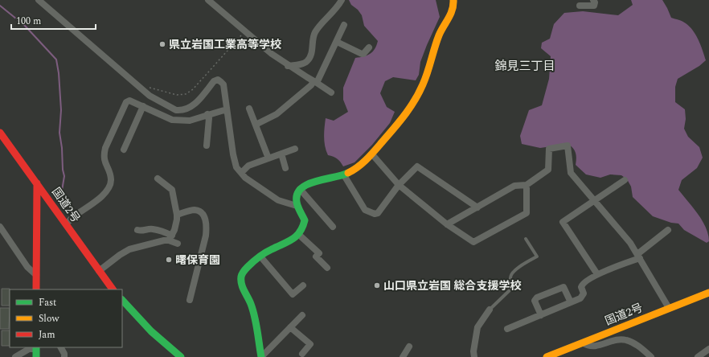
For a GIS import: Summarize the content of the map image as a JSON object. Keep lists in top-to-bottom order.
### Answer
{
  "streets": {
    "main road": ["国道2号"]
  },
  "districts": ["錦見三丁目"],
  "places": ["県立岩国工業高等学校", "曙保育園", "山口県立岩国 総合支援学校"],
  "legend": ["Fast", "Slow", "Jam"],
  "scale_bar": "100 m"
}
